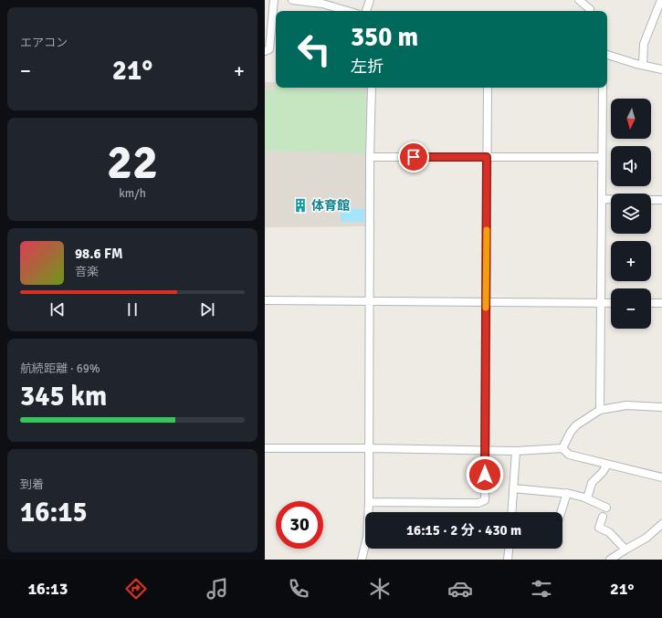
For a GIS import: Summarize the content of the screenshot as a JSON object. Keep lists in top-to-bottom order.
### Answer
{
  "places": {
    "building": ["体育館"]
  },
  "north": "bottom",
  "page": {
    "tile": [
      "エアコン",
      ["22", "km/h"],
      ["航続距離 · 69%", "345 km"],
      ["到着", "16:15"]
    ],
    "turn": ["350 m", "左折"],
    "heat": ["−", "21°", "+"],
    "map_buttons": ["+", "−"],
    "song": ["98.6 FM", "音楽"],
    "limit": "30",
    "trip": "16:15 · 2 分 · 430 m",
    "tabs": ["16:13", "21°"]
  }
}
